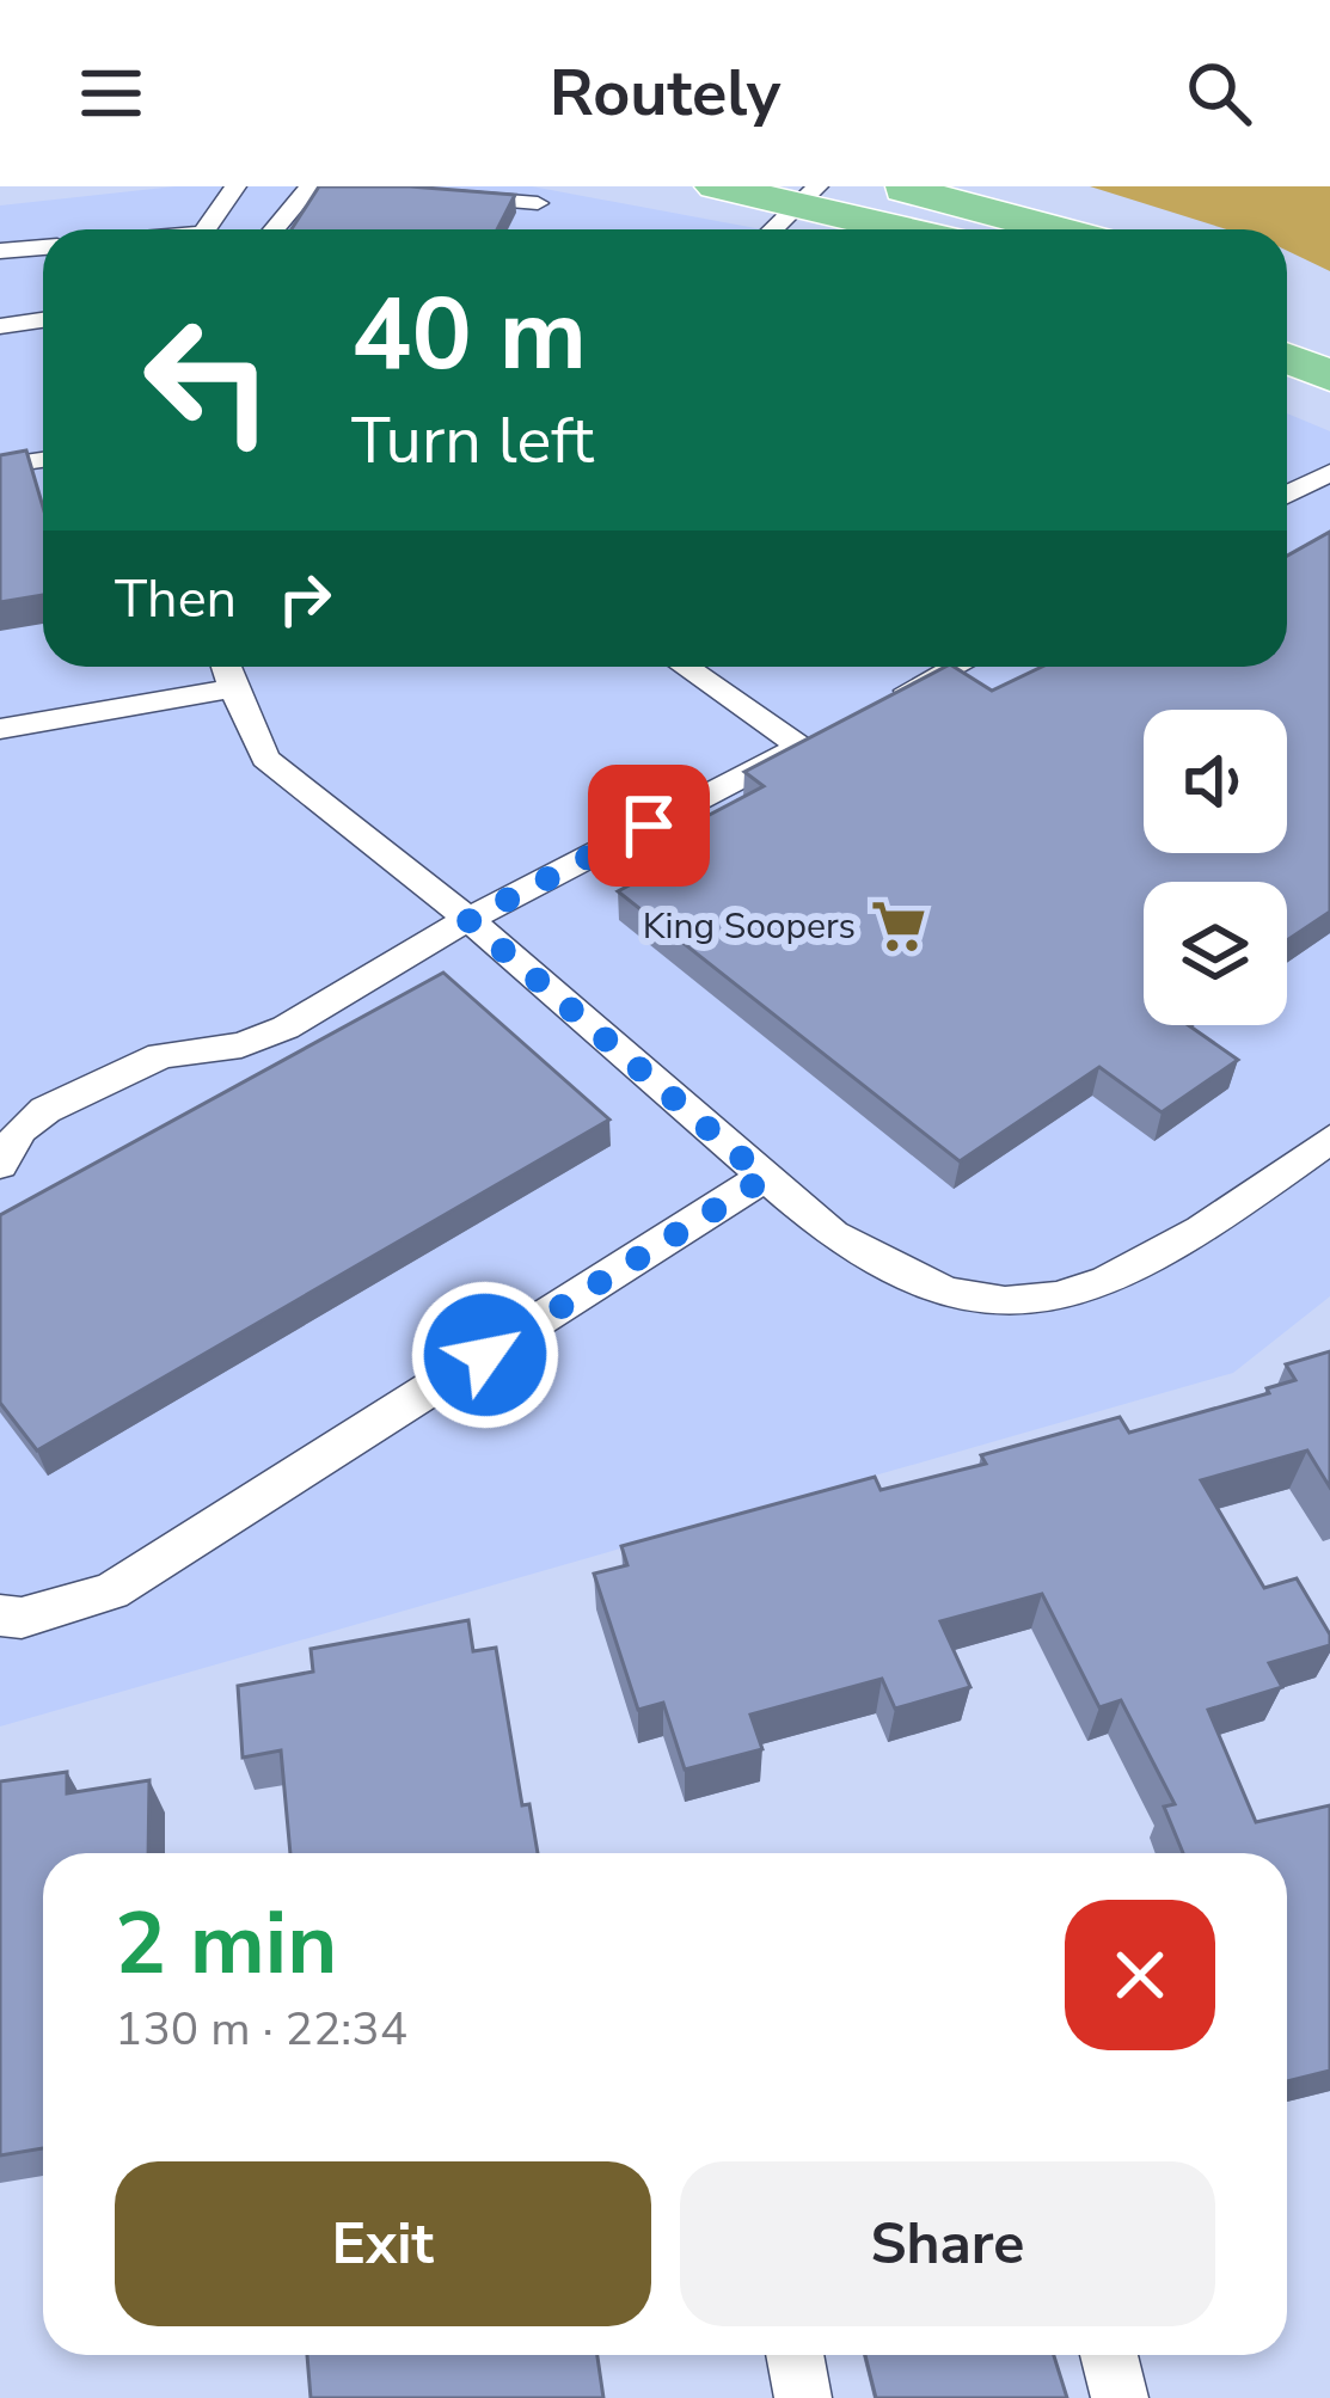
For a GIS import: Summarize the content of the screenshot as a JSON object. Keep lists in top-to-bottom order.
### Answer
{
  "places": {
    "supermarket": ["King Soopers"]
  },
  "page": {
    "header": "Routely",
    "turn": ["40 m", "Turn left"],
    "then": "Then",
    "heading": ["2 min", "130 m · 22:34"],
    "buttons": ["Exit", "Share"]
  }
}
